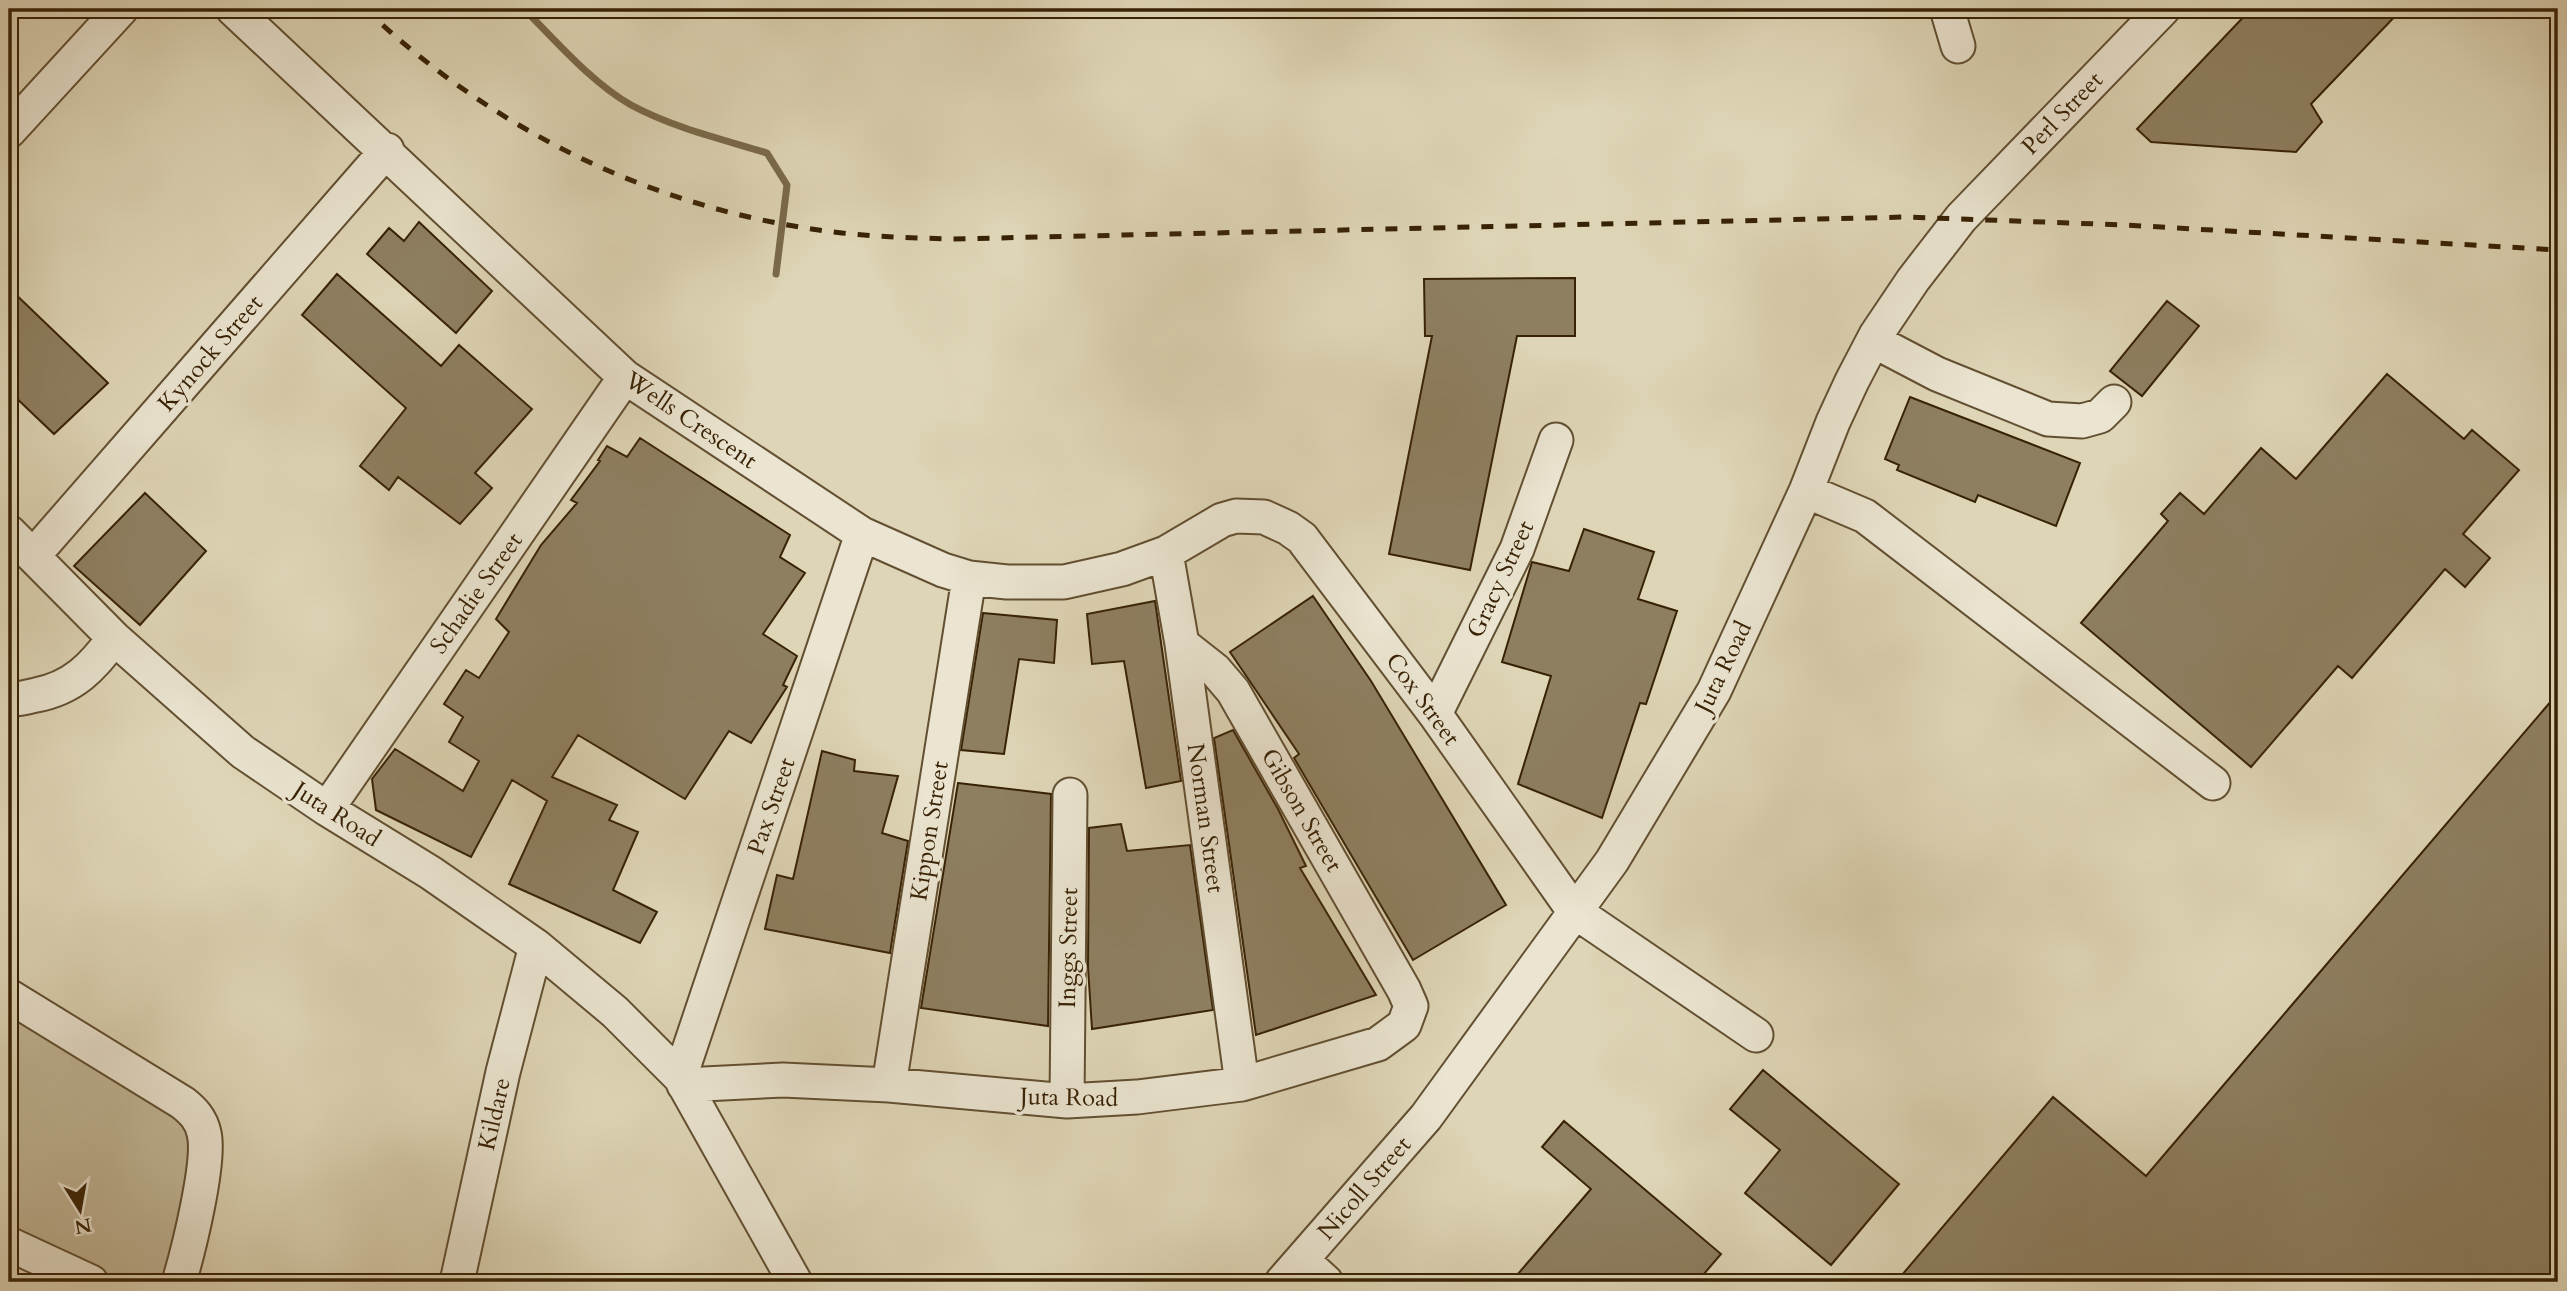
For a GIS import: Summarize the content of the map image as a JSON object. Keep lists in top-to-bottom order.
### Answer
{
  "streets": {
    "street": [
      "Perl Street",
      "Kynock Street",
      "Wells Crescent",
      "Gracy Street",
      "Schadie Street",
      "Juta Road",
      "Cox Street",
      "Pax Street",
      "Gibson Street",
      "Norman Street",
      "Kippon Street",
      "Inggs Street",
      "Kildare",
      "Nicoll Street"
    ]
  },
  "crossings": [
    ["Perl Street", "Juta Road"],
    ["Kynock Street", "Wells Crescent"],
    ["Kynock Street", "Juta Road"],
    ["Wells Crescent", "Schadie Street"],
    ["Wells Crescent", "Cox Street"],
    ["Wells Crescent", "Pax Street"],
    ["Wells Crescent", "Norman Street"],
    ["Wells Crescent", "Kippon Street"],
    ["Gracy Street", "Cox Street"],
    ["Schadie Street", "Juta Road"],
    ["Juta Road", "Cox Street"],
    ["Juta Road", "Pax Street"],
    ["Juta Road", "Gibson Street"],
    ["Juta Road", "Norman Street"],
    ["Juta Road", "Kippon Street"],
    ["Juta Road", "Inggs Street"],
    ["Juta Road", "Kildare"],
    ["Juta Road", "Nicoll Street"],
    ["Gibson Street", "Norman Street"]
  ],
  "north": "bottom"
}
